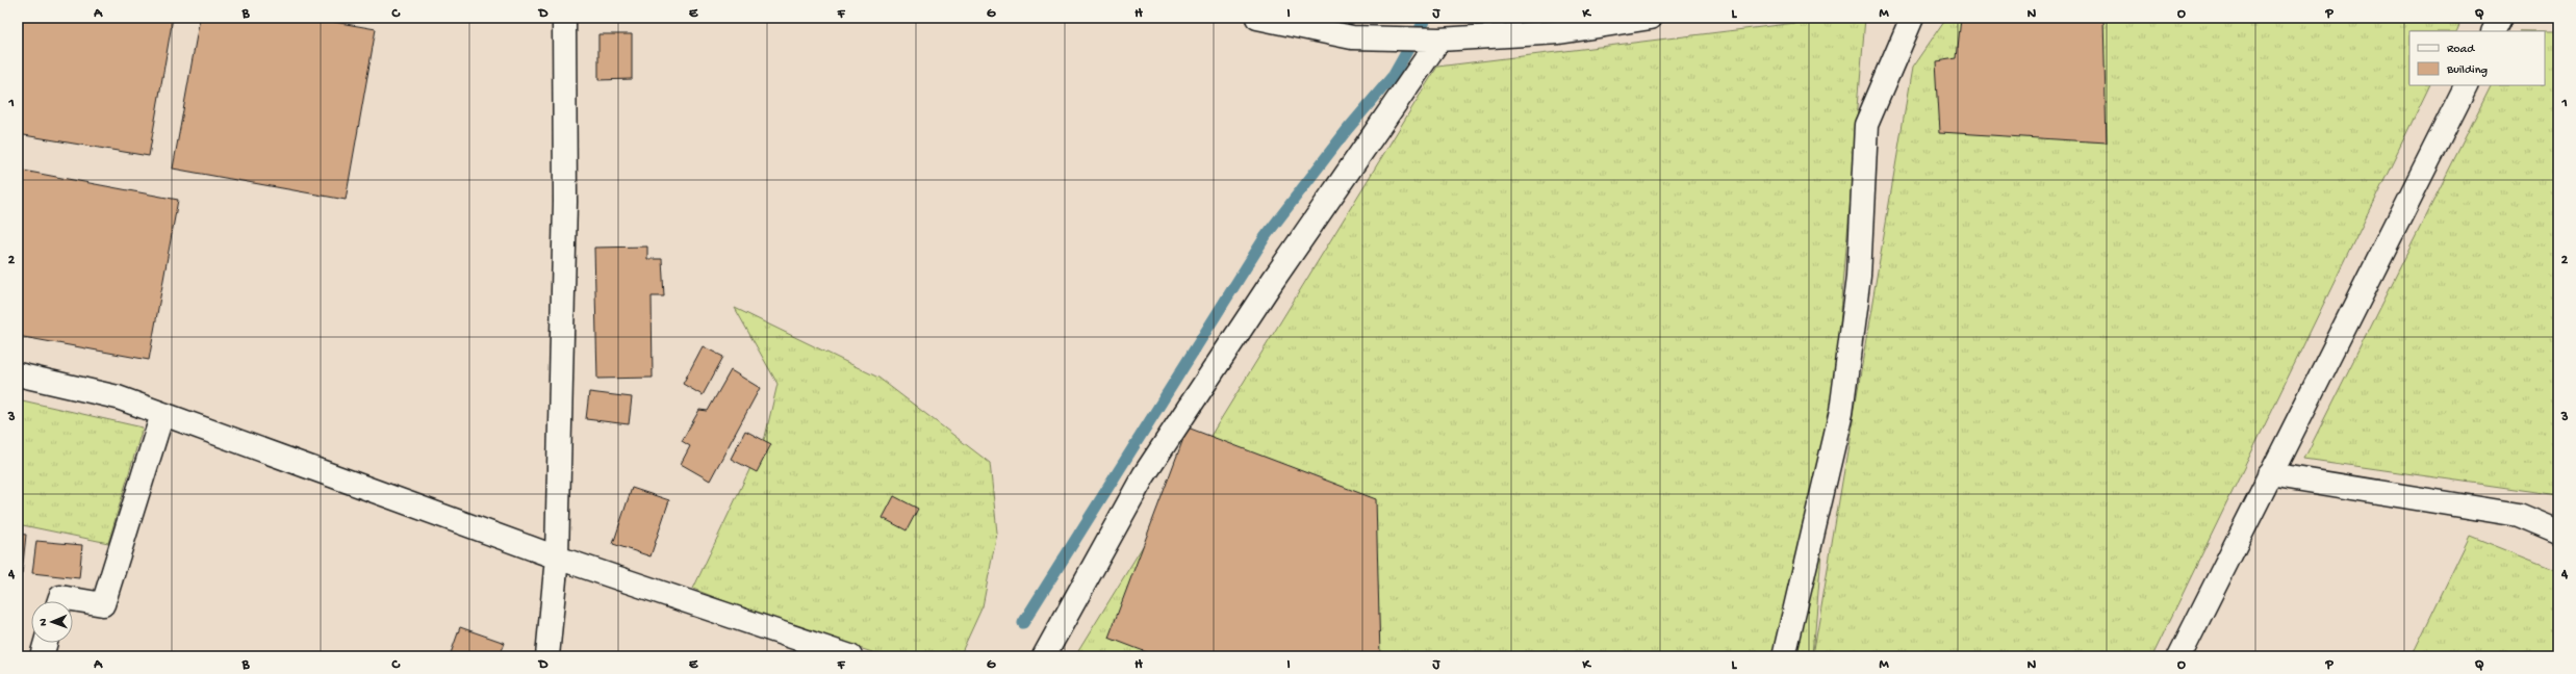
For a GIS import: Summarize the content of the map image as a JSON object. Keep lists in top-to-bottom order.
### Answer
{
  "legend": ["Road", "Building"],
  "north": "left",
  "grid": {
    "columns": [
      "A",
      "B",
      "C",
      "D",
      "E",
      "F",
      "G",
      "H",
      "I",
      "J",
      "K",
      "L",
      "M",
      "N",
      "O",
      "P",
      "Q"
    ],
    "rows": [
      "1",
      "2",
      "3",
      "4"
    ]
  }
}
